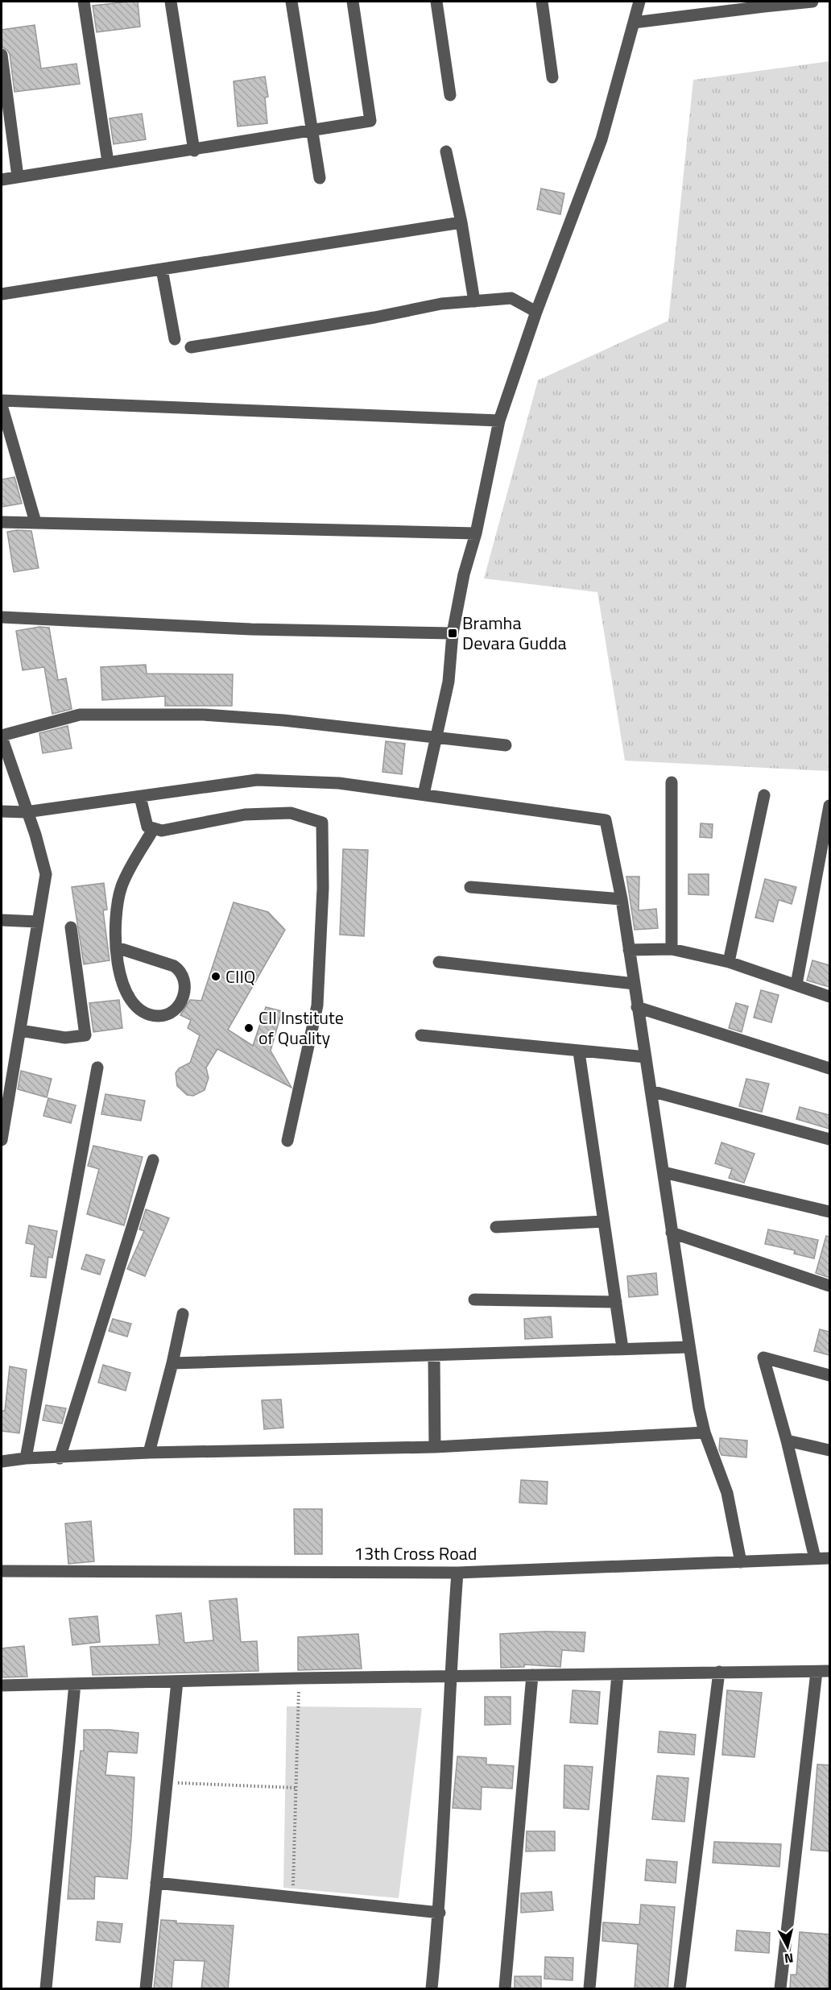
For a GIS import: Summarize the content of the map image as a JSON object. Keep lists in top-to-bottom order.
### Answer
{
  "streets": {
    "street": ["13th Cross Road"]
  },
  "places": {
    "transit": ["Bramha Devara Gudda"],
    "other": ["CIIQ", "CII Institute of Quality"]
  },
  "north": "bottom"
}
